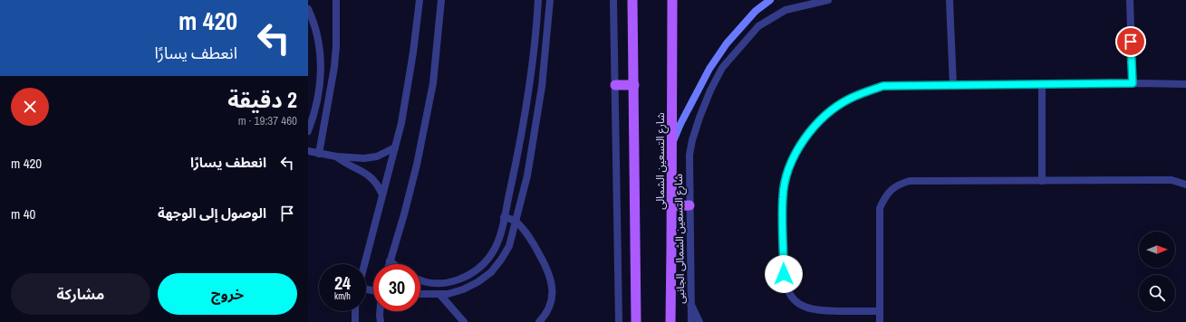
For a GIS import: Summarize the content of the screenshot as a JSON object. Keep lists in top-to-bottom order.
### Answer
{
  "streets": {
    "main road": ["شارع التسعين الشمالى"],
    "street": ["شارع التسعين الشمالى الجانبى"]
  },
  "north": "right",
  "page": {
    "turn": ["420 m", "انعطف يسارًا"],
    "heading": ["2 دقيقة", "460 m · 19:37"],
    "list": [
      {
        "name": "انعطف يسارًا",
        "value": "420 m"
      },
      {
        "name": "الوصول إلى الوجهة",
        "value": "40 m"
      }
    ],
    "speed": "24 km/h",
    "limit": "30",
    "buttons": ["خروج", "مشاركة"]
  }
}
